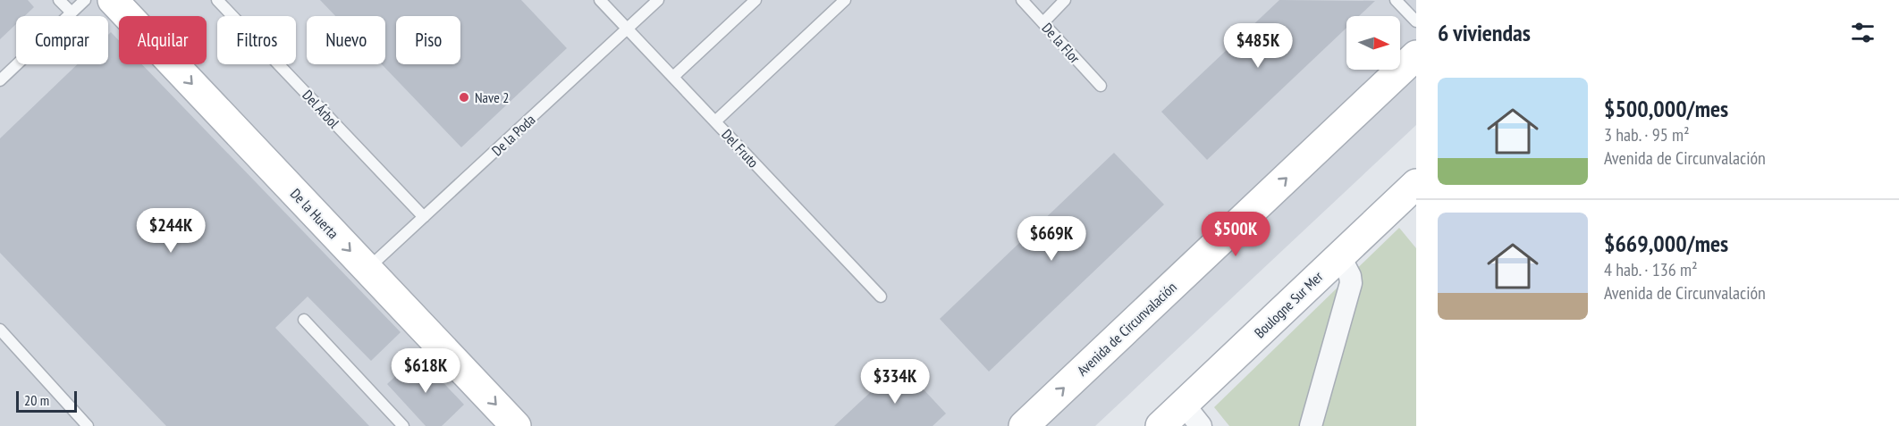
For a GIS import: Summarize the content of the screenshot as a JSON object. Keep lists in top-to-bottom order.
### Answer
{
  "streets": {
    "street": ["De la Huerta", "Boulogne Sur Mer", "Avenida de Circunvalación"],
    "lane": [
      "De la Flor",
      "Del Árbol",
      "De la Poda",
      "Del Fruto"
    ]
  },
  "crossings": [
    ["Del Árbol", "De la Poda"],
    ["De la Poda", "Del Fruto"],
    ["De la Poda", "De la Huerta"]
  ],
  "one_way": ["De la Huerta", "Avenida de Circunvalación"],
  "places": ["Nave 2"],
  "scale_bar": "20 m",
  "north": "right",
  "page": {
    "heading": "6 viviendas",
    "chip": [
      "Comprar",
      "Alquilar",
      "Filtros",
      "Nuevo",
      "Piso"
    ],
    "price": [
      "$485K",
      "$244K",
      "$500K",
      "$669K",
      "$618K",
      "$334K"
    ],
    "list": [
      {
        "name": "$500,000/mes",
        "note": "3 hab. · 95 m² · Avenida de Circunvalación"
      },
      {
        "name": "$669,000/mes",
        "note": "4 hab. · 136 m² · Avenida de Circunvalación"
      }
    ],
    "scale": "20 m"
  }
}
